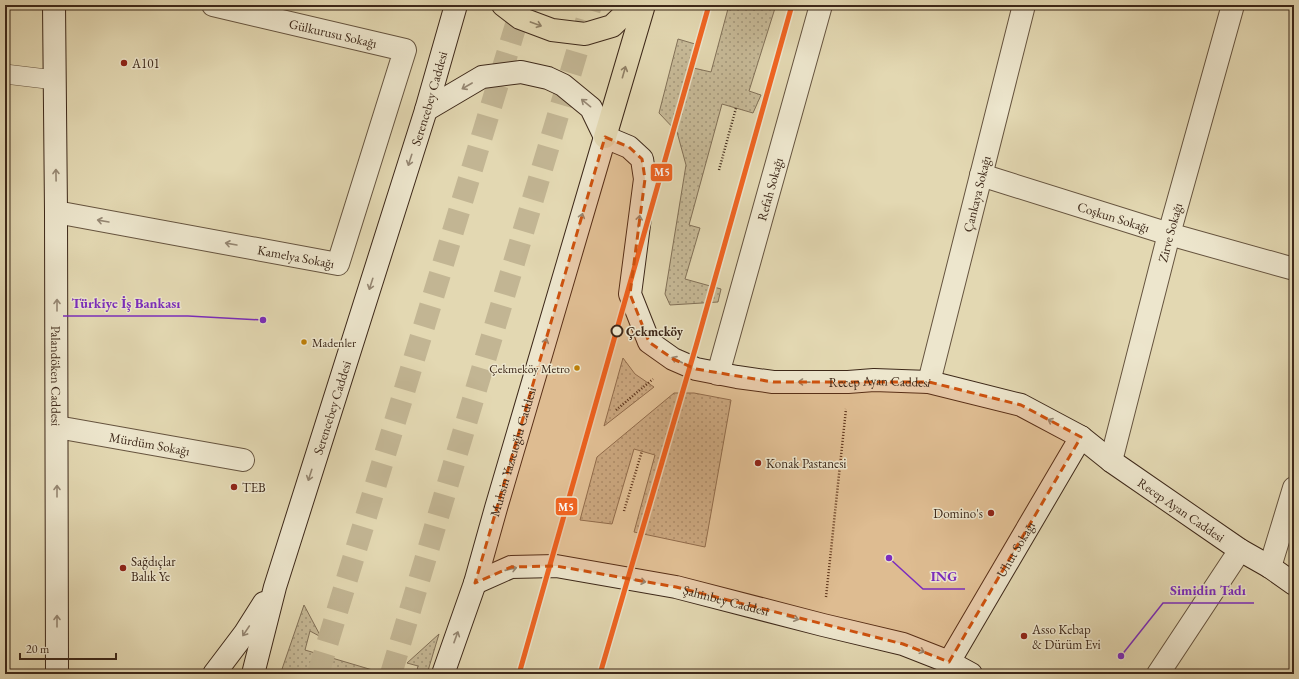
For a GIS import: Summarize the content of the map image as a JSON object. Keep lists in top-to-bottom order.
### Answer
{
  "streets": {
    "street": [
      "Gülkurusu Sokağı",
      "Serencebey Caddesi",
      "Refah Sokağı",
      "Çankaya Sokağı",
      "Coşkun Sokağı",
      "Zirve Sokağı",
      "Kamelya Sokağı",
      "Palandöken Caddesi",
      "Recep Ayan Caddesi",
      "Mürdüm Sokağı",
      "Muhsin Yazıcıoğlu Caddesi",
      "Uhut Sokağı",
      "Şahinbey Caddesi"
    ]
  },
  "crossings": [
    ["Gülkurusu Sokağı", "Kamelya Sokağı"],
    ["Refah Sokağı", "Recep Ayan Caddesi"],
    ["Çankaya Sokağı", "Coşkun Sokağı"],
    ["Çankaya Sokağı", "Recep Ayan Caddesi"],
    ["Coşkun Sokağı", "Zirve Sokağı"],
    ["Zirve Sokağı", "Recep Ayan Caddesi"],
    ["Kamelya Sokağı", "Palandöken Caddesi"],
    ["Palandöken Caddesi", "Mürdüm Sokağı"],
    ["Recep Ayan Caddesi", "Muhsin Yazıcıoğlu Caddesi"],
    ["Recep Ayan Caddesi", "Uhut Sokağı"],
    ["Muhsin Yazıcıoğlu Caddesi", "Şahinbey Caddesi"],
    ["Uhut Sokağı", "Şahinbey Caddesi"]
  ],
  "one_way": [
    "Serencebey Caddesi",
    "Palandöken Caddesi",
    "Recep Ayan Caddesi",
    "Muhsin Yazıcıoğlu Caddesi",
    "Şahinbey Caddesi"
  ],
  "places": [
    "A101",
    "Türkiye İş Bankası",
    "Çekmeköy",
    "Madenler",
    "Çekmeköy Metro",
    "Konak Pastanesi",
    "TEB",
    "Domino's",
    "ING",
    "Sağdıçlar Balık Ye",
    "Asso Kebap & Dürüm Evi",
    "Simidin Tadı"
  ],
  "lines": ["transit line M5"],
  "scale_bar": "20 m"
}
